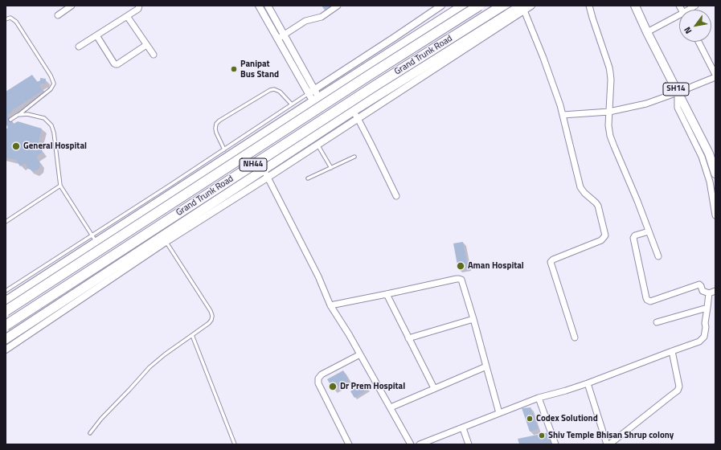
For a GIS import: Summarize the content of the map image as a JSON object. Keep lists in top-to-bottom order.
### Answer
{
  "streets": {
    "highway": ["Grand Trunk Road", "NH44"],
    "main road": ["SH14"]
  },
  "places": [
    "Panipat Bus Stand",
    "General Hospital",
    "Aman Hospital",
    "Dr Prem Hospital",
    "Codex Solutiond",
    "Shiv Temple Bhisan Shrup colony"
  ],
  "north": "bottom left"
}
